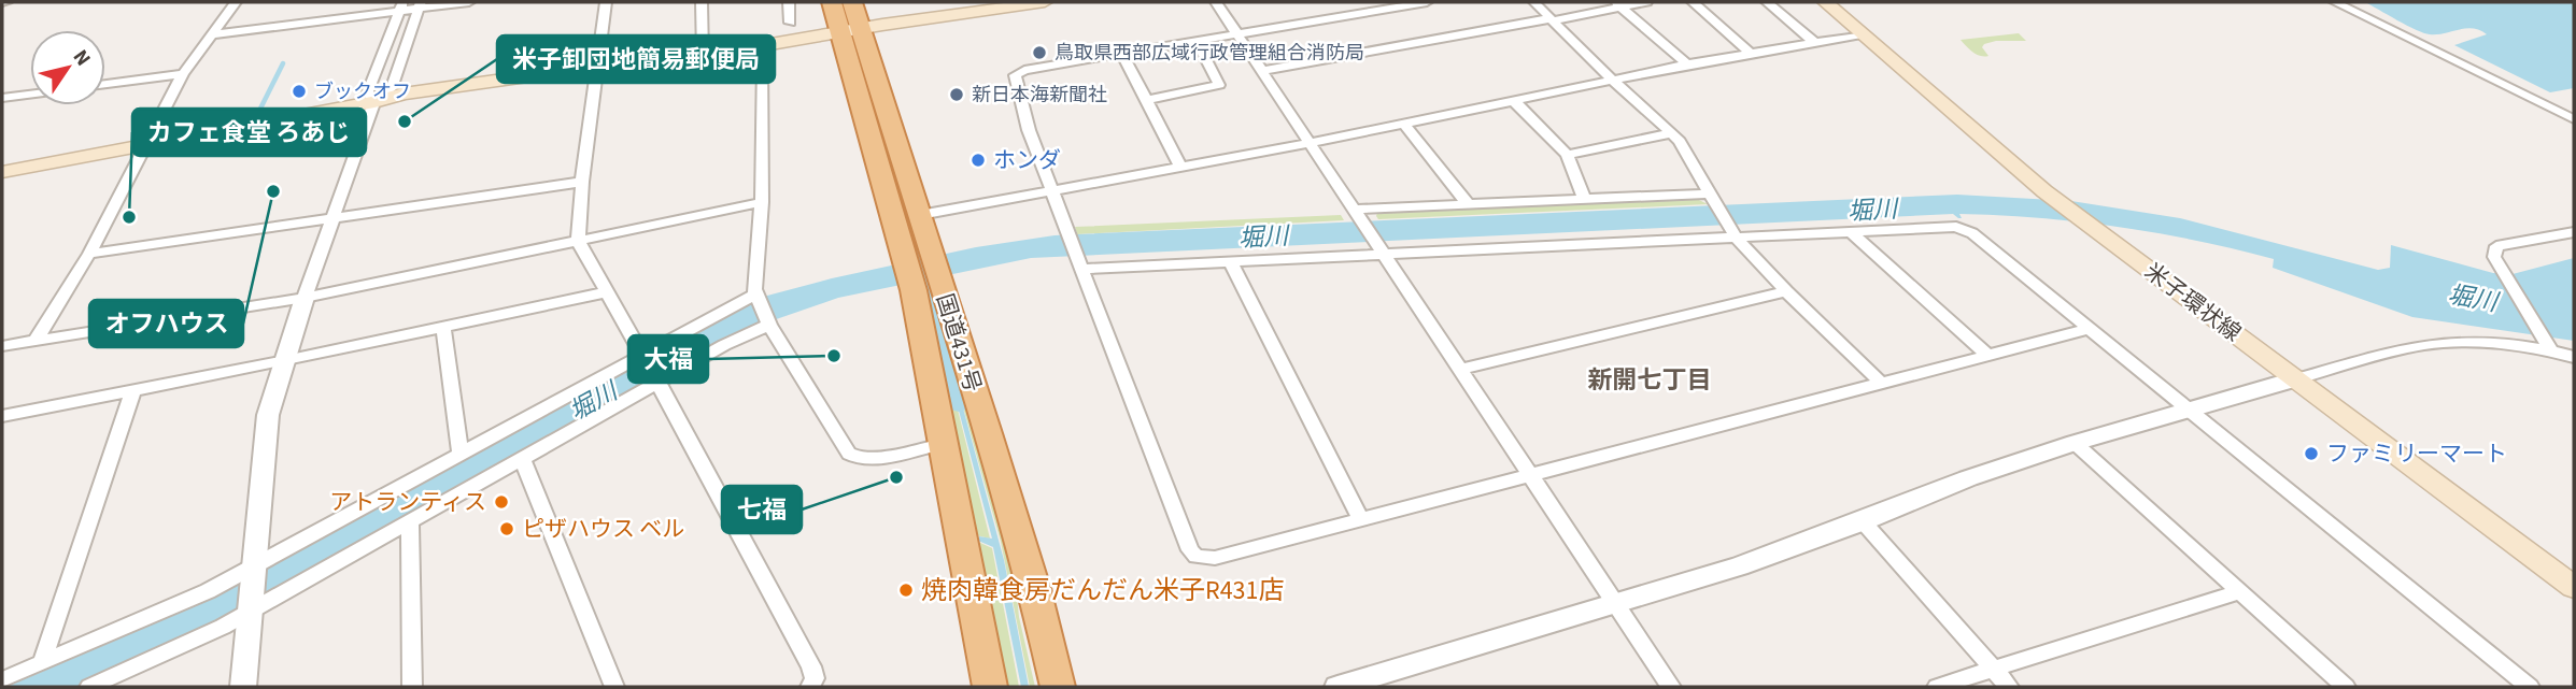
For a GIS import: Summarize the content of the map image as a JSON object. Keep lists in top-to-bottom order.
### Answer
{
  "streets": {
    "highway": ["国道431号"],
    "main road": ["米子環状線"]
  },
  "districts": ["新開七丁目"],
  "water": ["堀川"],
  "places": [
    "鳥取県西部広域行政管理組合消防局",
    "ブックオフ",
    "新日本海新聞社",
    "米子卸団地簡易郵便局",
    "ホンダ",
    "オフハウス",
    "カフェ食堂 ろあじ",
    "大福",
    "ファミリーマート",
    "七福",
    "アトランティス",
    "ピザハウス ベル",
    "焼肉韓食房だんだん米子R431店"
  ],
  "north": "top right"
}
